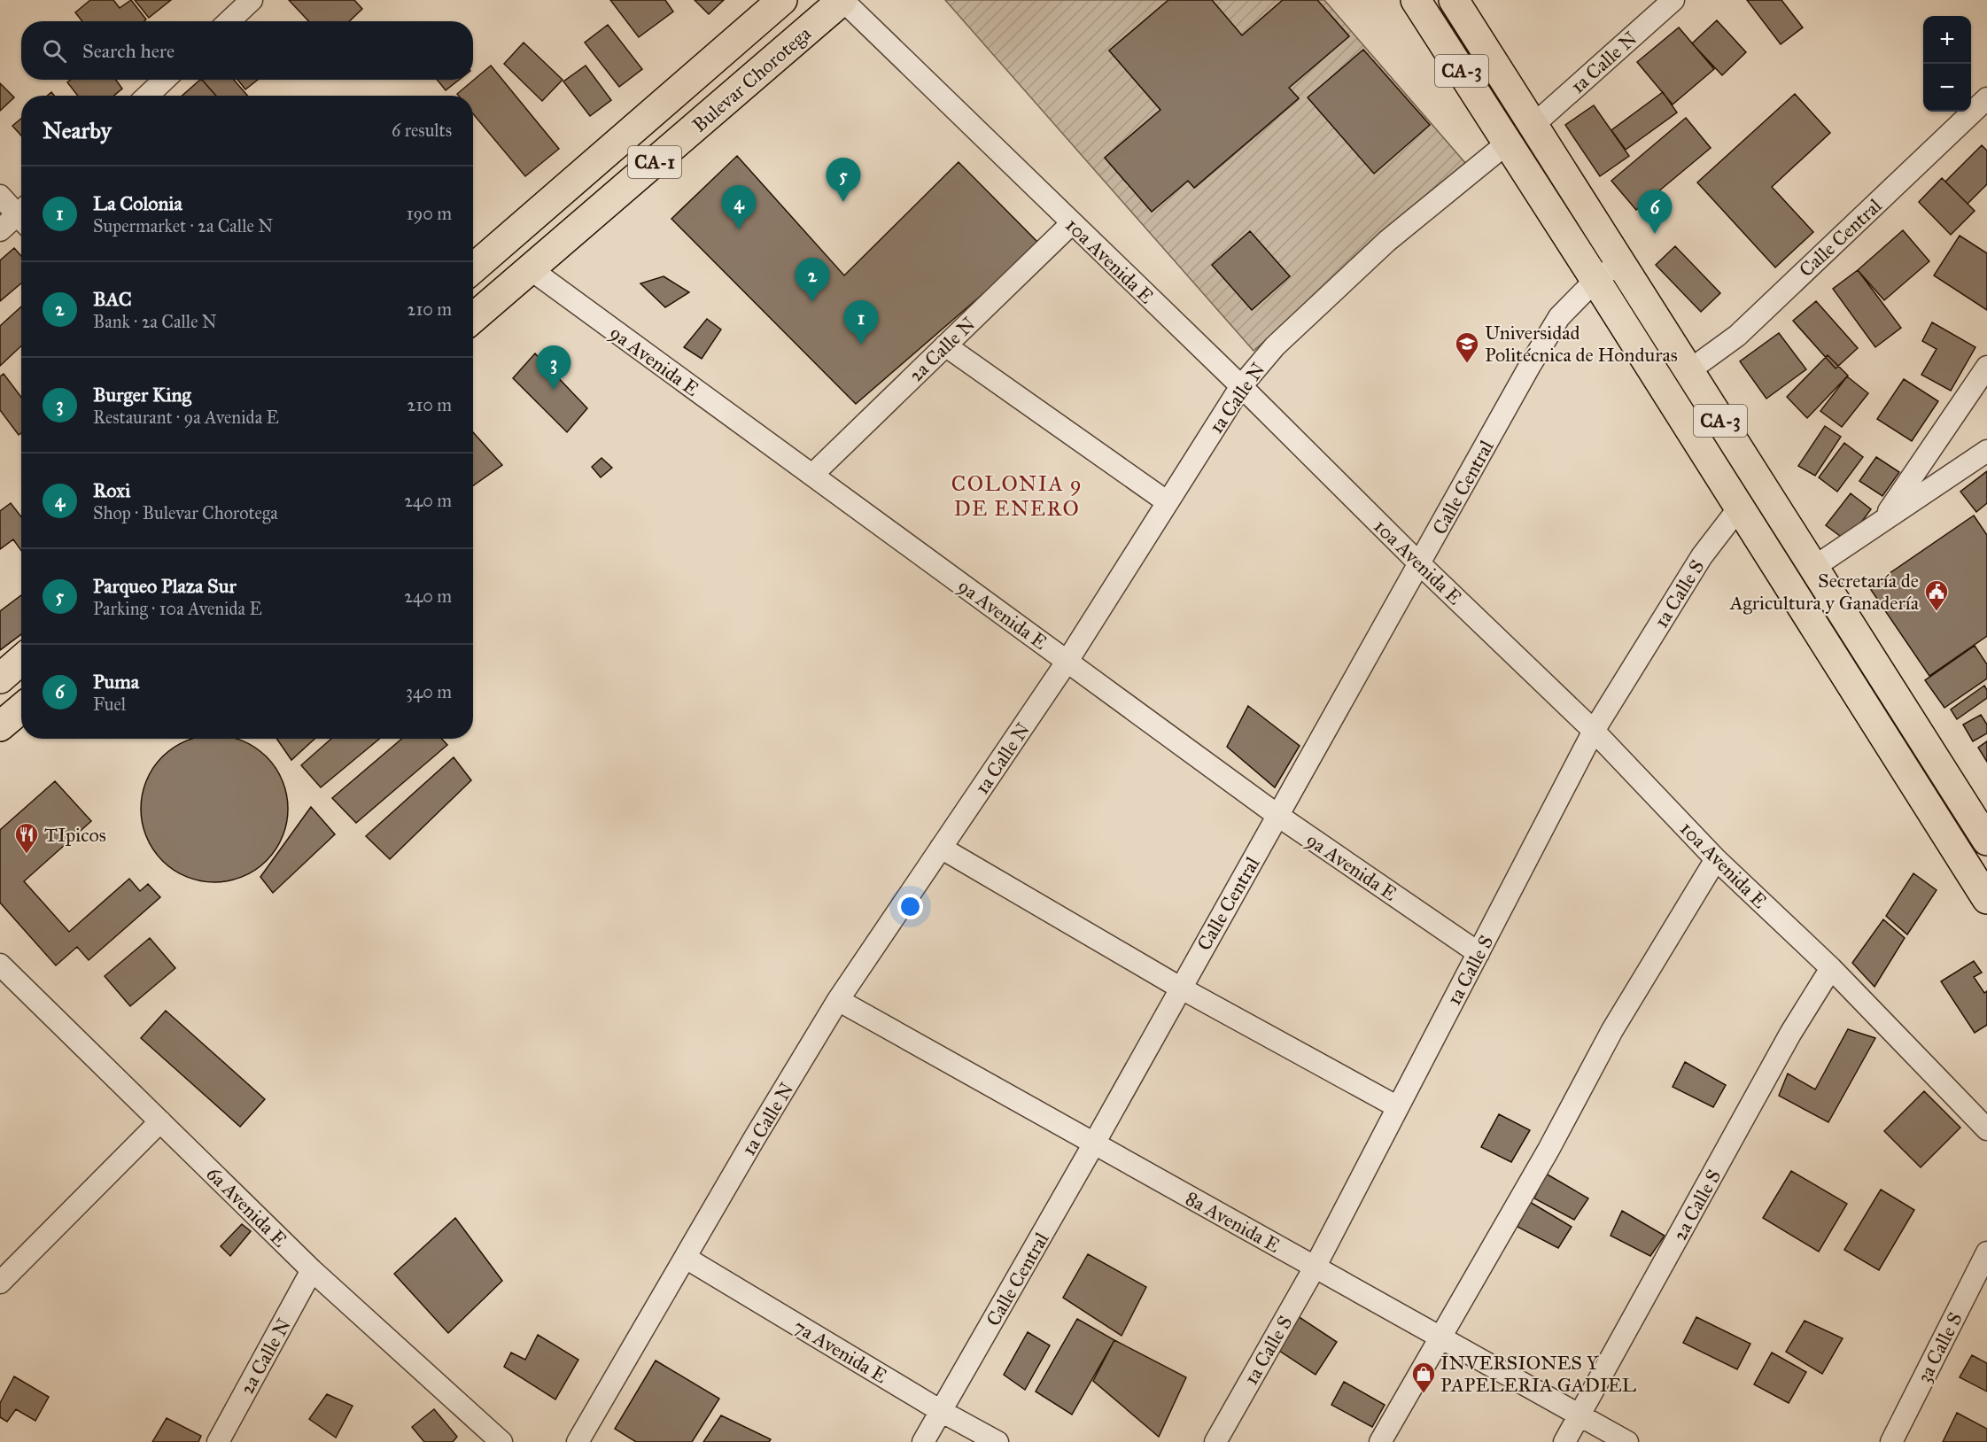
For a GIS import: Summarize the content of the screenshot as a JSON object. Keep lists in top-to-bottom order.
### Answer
{
  "streets": {
    "highway": ["CA-3", "Bulevar Chorotega", "CA-1"],
    "street": [
      "1a Calle N",
      "Calle Central",
      "10a Avenida E",
      "2a Calle N",
      "9a Avenida E",
      "1a Calle S",
      "2a Calle S",
      "6a Avenida E",
      "8a Avenida E",
      "3a Calle S",
      "7a Avenida E"
    ]
  },
  "crossings": [
    ["1a Calle N", "CA-3"],
    ["1a Calle N", "10a Avenida E"],
    ["1a Calle N", "9a Avenida E"],
    ["1a Calle N", "8a Avenida E"],
    ["1a Calle N", "7a Avenida E"],
    ["CA-3", "Calle Central"],
    ["CA-3", "1a Calle S"],
    ["Bulevar Chorotega", "10a Avenida E"],
    ["Bulevar Chorotega", "9a Avenida E"],
    ["Calle Central", "10a Avenida E"],
    ["Calle Central", "9a Avenida E"],
    ["Calle Central", "8a Avenida E"],
    ["Calle Central", "7a Avenida E"],
    ["10a Avenida E", "2a Calle N"],
    ["10a Avenida E", "1a Calle S"],
    ["10a Avenida E", "2a Calle S"],
    ["2a Calle N", "9a Avenida E"],
    ["2a Calle N", "6a Avenida E"],
    ["9a Avenida E", "1a Calle S"],
    ["1a Calle S", "8a Avenida E"],
    ["2a Calle S", "8a Avenida E"]
  ],
  "districts": ["COLONIA 9 DE ENERO"],
  "places": {
    "school or university": ["Universidad Politécnica de Honduras"],
    "public building": ["Secretaría de Agricultura y Ganadería"],
    "restaurant": ["TIpicos"],
    "shop": ["INVERSIONES Y PAPELERIA GADIEL"]
  },
  "page": {
    "map_buttons": ["+", "−"],
    "search": "Search here",
    "heading": ["Nearby", "6 results"],
    "pins": [
      "5",
      "4",
      "6",
      "2",
      "1",
      "3"
    ],
    "list": [
      {
        "mark": "1",
        "name": "La Colonia",
        "note": "Supermarket · 2a Calle N",
        "value": "190 m"
      },
      {
        "mark": "2",
        "name": "BAC",
        "note": "Bank · 2a Calle N",
        "value": "210 m"
      },
      {
        "mark": "3",
        "name": "Burger King",
        "note": "Restaurant · 9a Avenida E",
        "value": "210 m"
      },
      {
        "mark": "4",
        "name": "Roxi",
        "note": "Shop · Bulevar Chorotega",
        "value": "240 m"
      },
      {
        "mark": "5",
        "name": "Parqueo Plaza Sur",
        "note": "Parking · 10a Avenida E",
        "value": "240 m"
      },
      {
        "mark": "6",
        "name": "Puma",
        "note": "Fuel",
        "value": "340 m"
      }
    ]
  }
}
